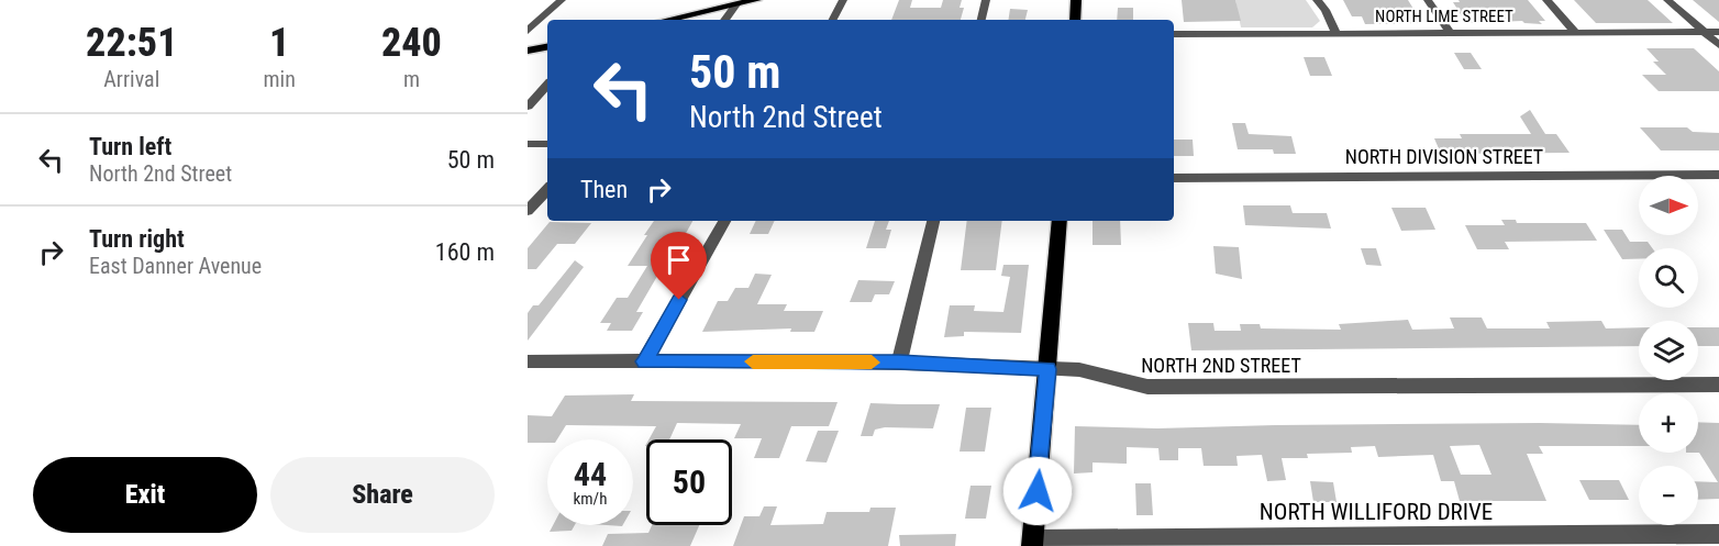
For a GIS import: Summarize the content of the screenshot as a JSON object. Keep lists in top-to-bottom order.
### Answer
{
  "streets": {
    "street": [
      "NORTH LIME STREET",
      "NORTH DIVISION STREET",
      "NORTH 2ND STREET",
      "NORTH WILLIFORD DRIVE"
    ]
  },
  "north": "right",
  "page": {
    "eta": [
      "22:51",
      "Arrival",
      "1",
      "min",
      "240",
      "m"
    ],
    "turn": ["50 m", "North 2nd Street"],
    "list": [
      {
        "name": "Turn left",
        "note": "North 2nd Street",
        "value": "50 m"
      },
      {
        "name": "Turn right",
        "note": "East Danner Avenue",
        "value": "160 m"
      }
    ],
    "then": "Then",
    "map_buttons": ["+", "−"],
    "speed": "44 km/h",
    "limit": "50",
    "buttons": ["Exit", "Share"]
  }
}
